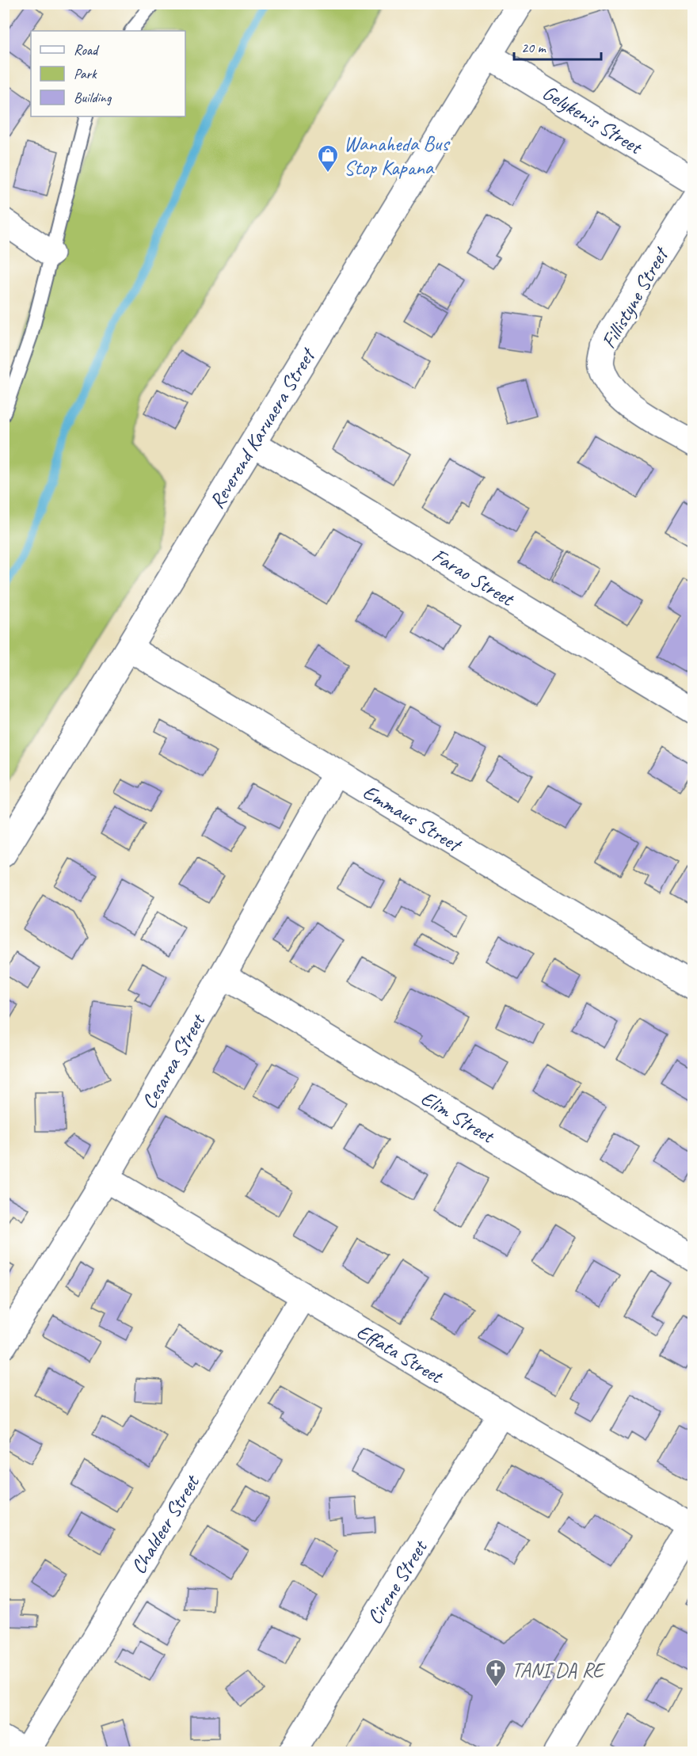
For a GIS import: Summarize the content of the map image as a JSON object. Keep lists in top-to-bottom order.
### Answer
{
  "streets": {
    "street": [
      "Gelykenis Street",
      "Fillistyne Street",
      "Reverend Karuaera Street",
      "Farao Street",
      "Emmaus Street",
      "Cesarea Street",
      "Elim Street",
      "Effata Street",
      "Chaldeer Street",
      "Cirene Street"
    ]
  },
  "crossings": [
    ["Gelykenis Street", "Reverend Karuaera Street"],
    ["Reverend Karuaera Street", "Farao Street"],
    ["Reverend Karuaera Street", "Emmaus Street"],
    ["Emmaus Street", "Cesarea Street"],
    ["Cesarea Street", "Elim Street"],
    ["Cesarea Street", "Effata Street"],
    ["Effata Street", "Chaldeer Street"],
    ["Effata Street", "Cirene Street"]
  ],
  "places": {
    "shop": ["Wanaheda Bus Stop Kapana"],
    "church": ["TANI DA RE"]
  },
  "legend": ["Road", "Park", "Building"],
  "scale_bar": "20 m"
}
